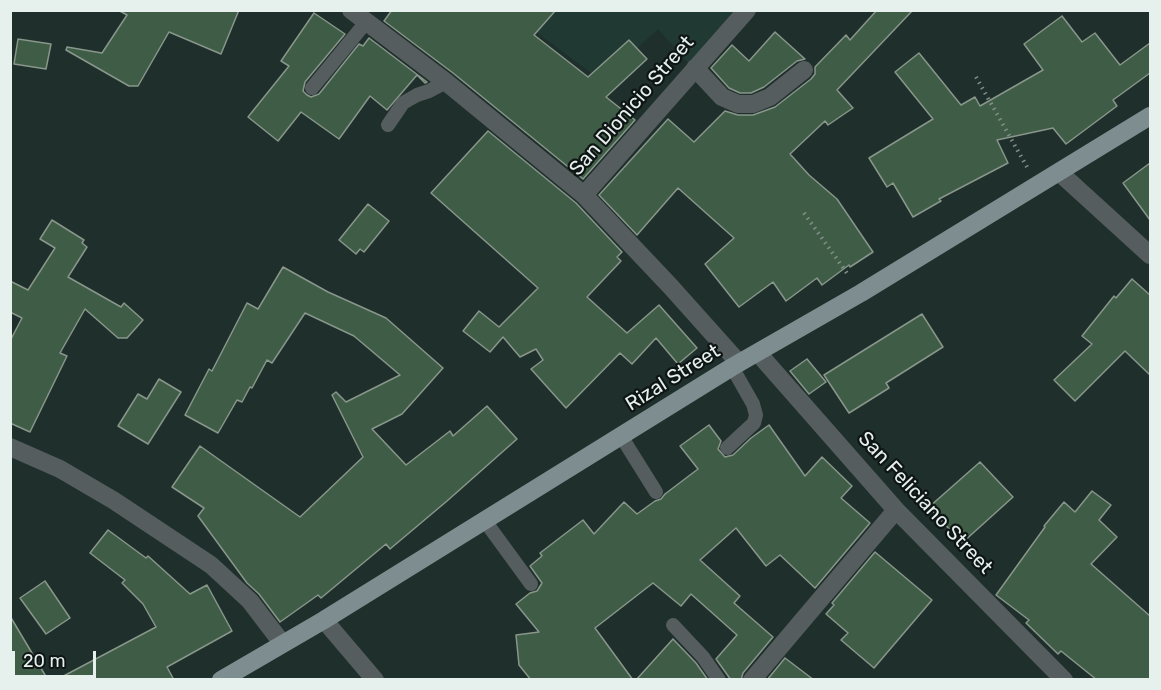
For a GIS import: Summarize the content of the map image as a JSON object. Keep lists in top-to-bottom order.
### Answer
{
  "streets": {
    "main road": ["Rizal Street"],
    "street": ["San Dionicio Street", "San Feliciano Street"]
  },
  "crossings": [
    ["San Dionicio Street", "Rizal Street"],
    ["Rizal Street", "San Feliciano Street"]
  ],
  "scale_bar": "20 m"
}
